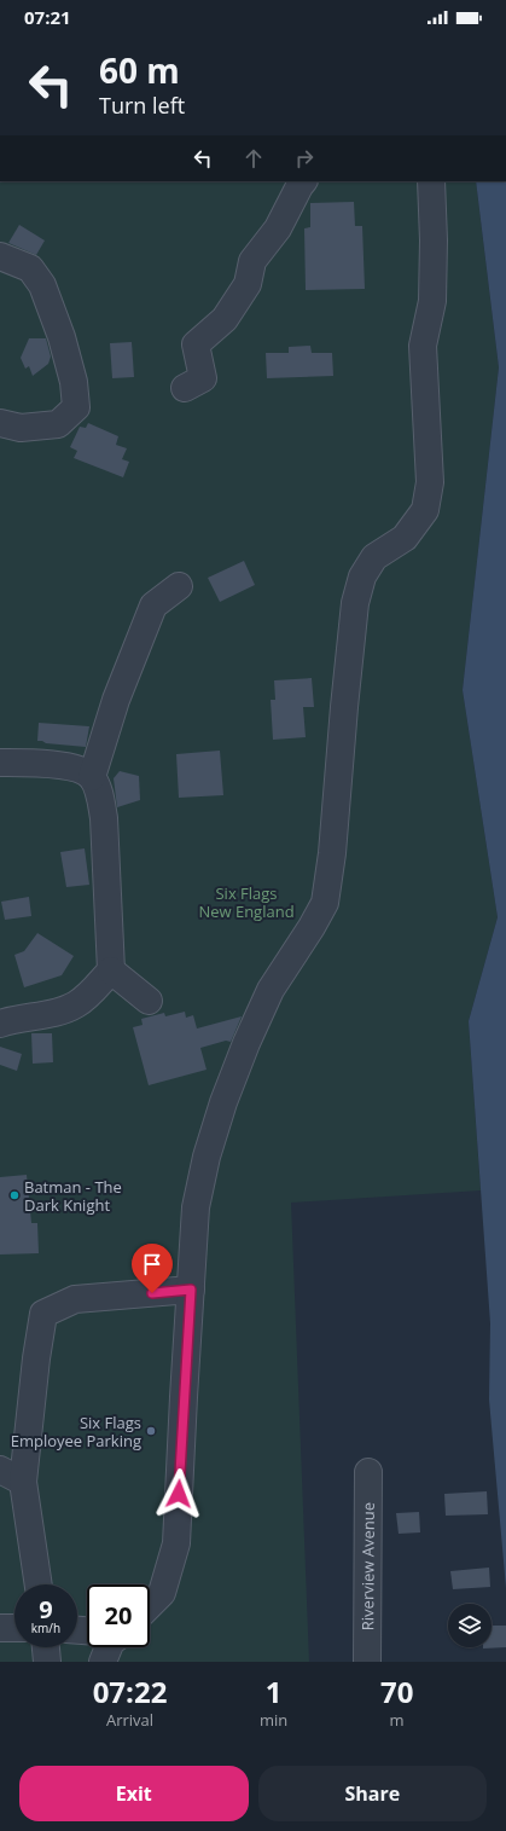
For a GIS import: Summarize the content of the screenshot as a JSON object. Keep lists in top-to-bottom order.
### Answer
{
  "streets": {
    "street": ["Riverview Avenue"]
  },
  "parks": ["Six Flags New England"],
  "places": ["Batman - The Dark Knight", "Six Flags Employee Parking"],
  "page": {
    "status": "07:21",
    "turn": ["60 m", "Turn left"],
    "speed": "9 km/h",
    "limit": "20",
    "eta": [
      "07:22",
      "Arrival",
      "1",
      "min",
      "70",
      "m"
    ],
    "buttons": ["Exit", "Share"]
  }
}
